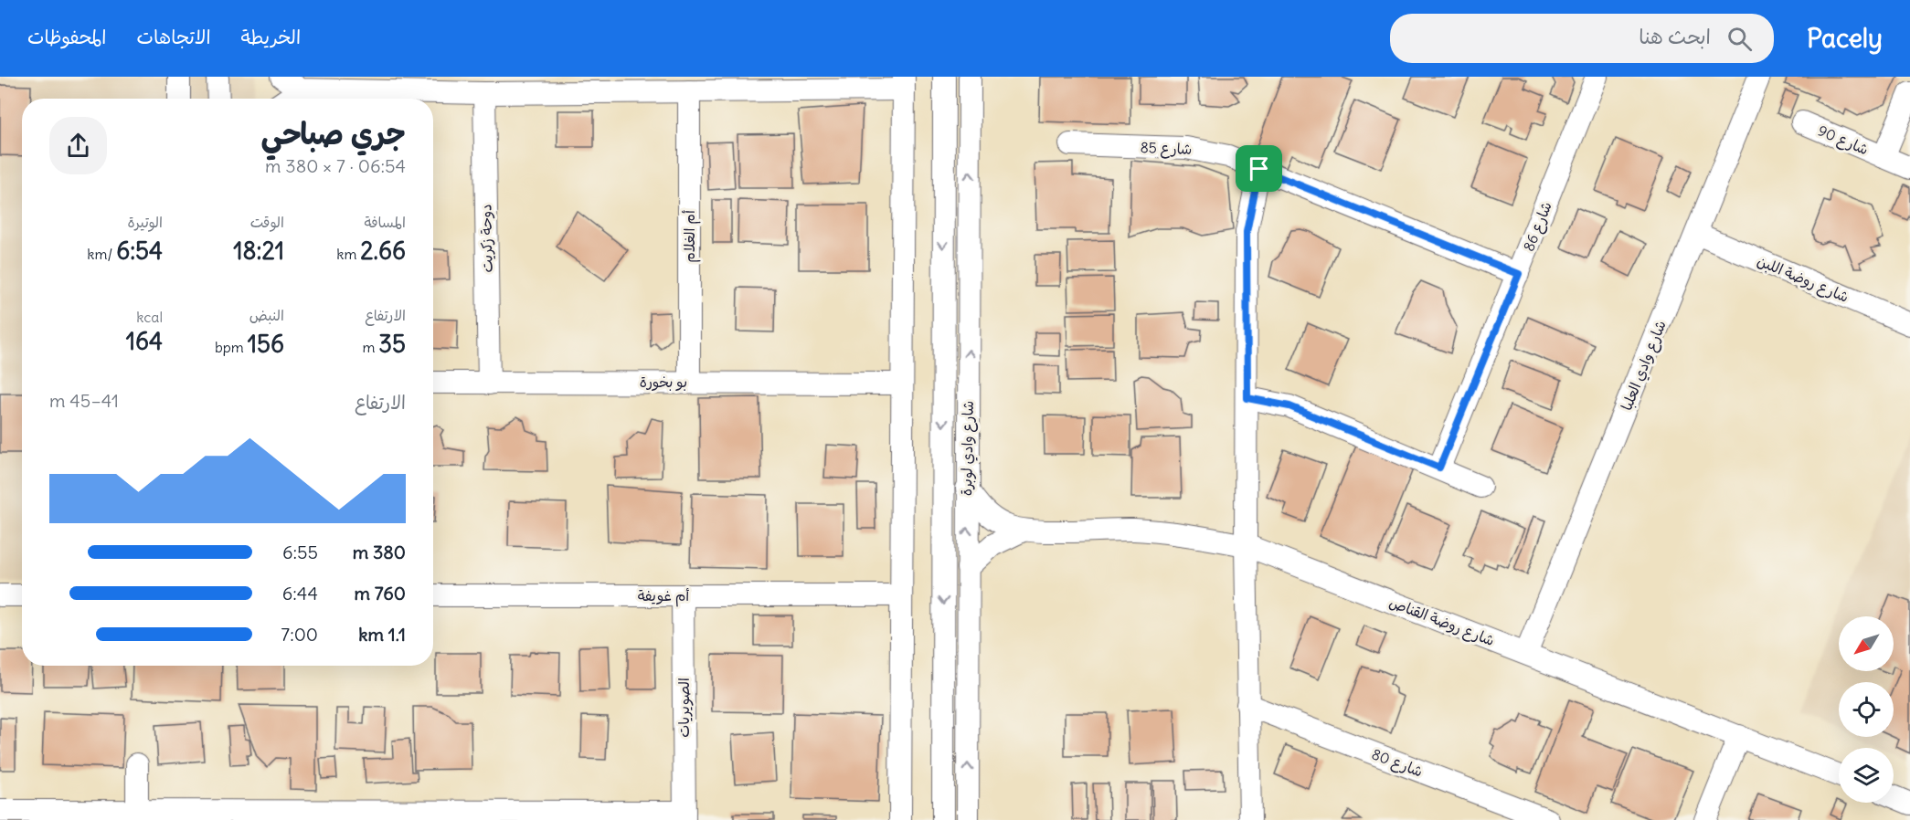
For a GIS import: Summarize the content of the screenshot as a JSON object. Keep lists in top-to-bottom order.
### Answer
{
  "streets": {
    "street": [
      "شارع 90",
      "شارع 85",
      "شارع 86",
      "أم الغلام",
      "دوحة زكريت",
      "شارع روضة اللبن",
      "شارع وادي العلبا",
      "بو بخورة",
      "شارع وادي لوبرة",
      "أم غويفة",
      "شارع روضة القناص",
      "الصويريات",
      "شارع 80"
    ]
  },
  "crossings": [
    ["شارع 85", "شارع 86"],
    ["أم الغلام", "بو بخورة"],
    ["دوحة زكريت", "بو بخورة"],
    ["شارع روضة اللبن", "شارع وادي العلبا"],
    ["شارع وادي العلبا", "شارع روضة القناص"],
    ["شارع وادي لوبرة", "شارع روضة القناص"],
    ["أم غويفة", "الصويريات"]
  ],
  "north": "bottom left",
  "page": {
    "header": "Pacely",
    "search": "ابحث هنا",
    "nav": ["الخريطة", "الاتجاهات", "المحفوظات"],
    "heading": ["جري صباحي", "06:54 · 7 × 380 m"],
    "stats": [
      ["المسافة", "2.66 km"],
      ["الوقت", "18:21"],
      ["الوتيرة", "6:54 /km"],
      ["الارتفاع", "35 m"],
      ["النبض", "156 bpm"],
      ["kcal", "164"]
    ],
    "chart": ["الارتفاع", "41–45 m"],
    "list": [
      {
        "name": "380 m",
        "note": "6:55"
      },
      {
        "name": "760 m",
        "note": "6:44"
      },
      {
        "name": "1.1 km",
        "note": "7:00"
      }
    ]
  }
}
